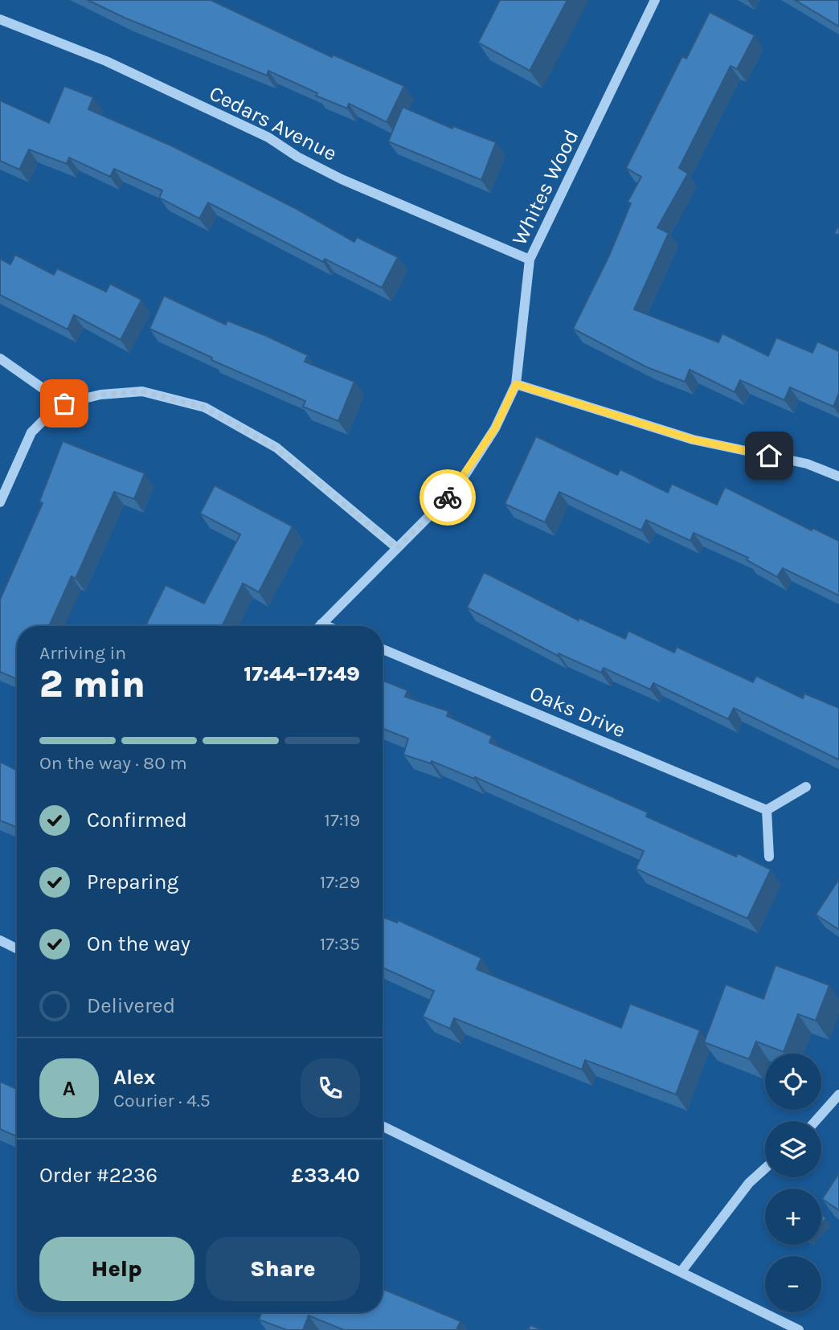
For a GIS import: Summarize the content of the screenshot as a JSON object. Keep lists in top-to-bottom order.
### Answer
{
  "streets": {
    "street": ["Cedars Avenue", "Whites Wood", "Oaks Drive"]
  },
  "crossings": [
    ["Cedars Avenue", "Whites Wood"]
  ],
  "page": {
    "heading": ["2 min", "Arriving in", "17:44–17:49"],
    "panel": [
      "Alex",
      "Courier · 4.5",
      "Order #2236",
      "£33.40"
    ],
    "bar": "On the way · 80 m",
    "list": [
      ["Confirmed", "17:19"],
      ["Preparing", "17:29"],
      ["On the way", "17:35"],
      "Delivered"
    ],
    "map_buttons": ["+", "−"],
    "round": "A",
    "buttons": ["Help", "Share"]
  }
}
